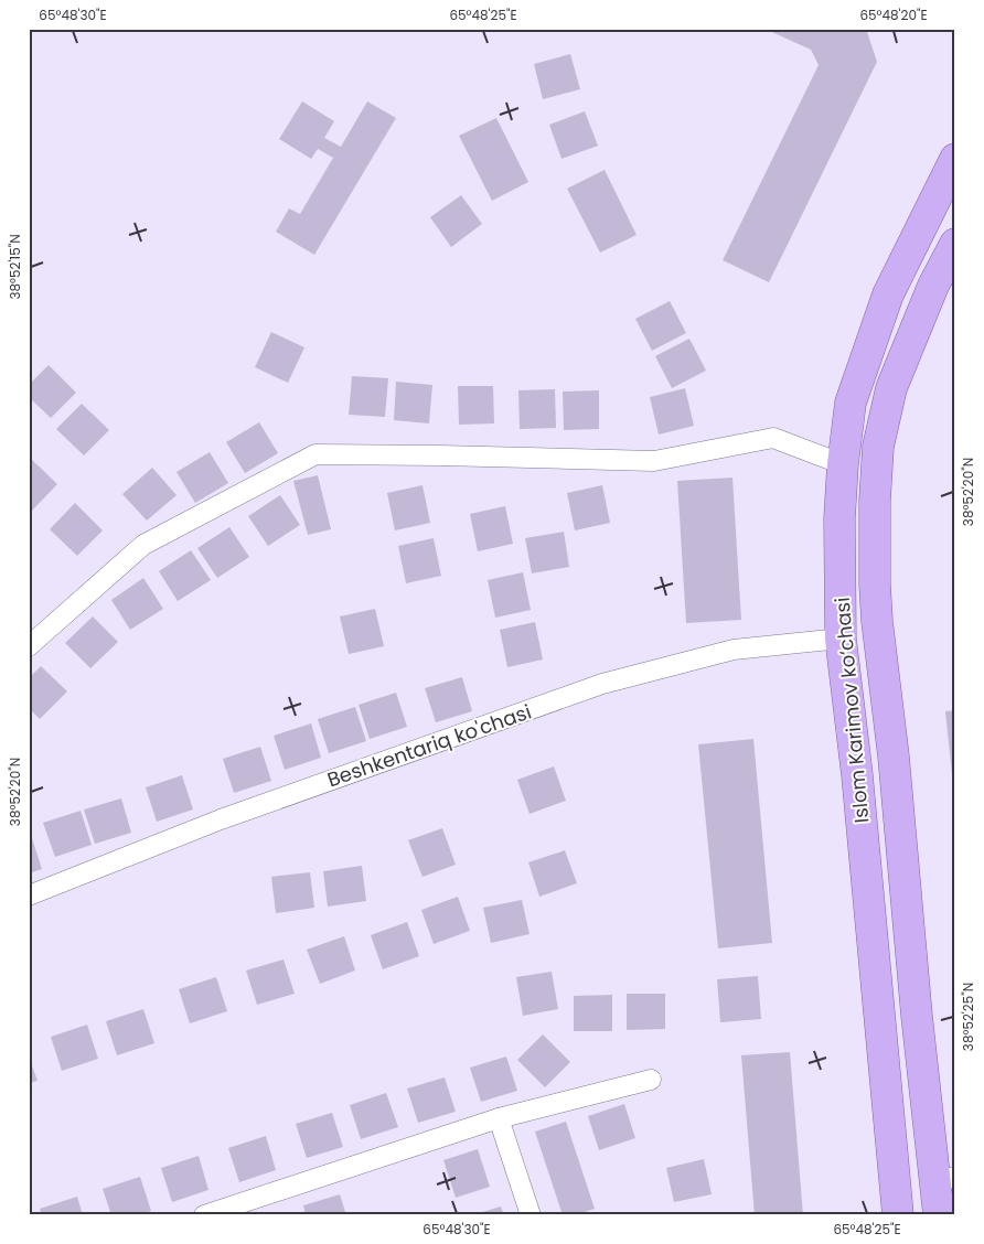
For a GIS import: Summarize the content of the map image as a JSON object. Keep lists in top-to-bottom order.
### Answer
{
  "streets": {
    "main road": ["Islom Karimov ko‘chasi"],
    "street": ["Beshkentariq ko'chasi"]
  },
  "crossings": [
    ["Islom Karimov ko‘chasi", "Beshkentariq ko'chasi"]
  ],
  "coordinates": [
    "65°48'30\"E",
    "65°48'25\"E",
    "65°48'20\"E",
    "38°52'15\"N",
    "38°52'20\"N",
    "38°52'25\"N"
  ]
}
